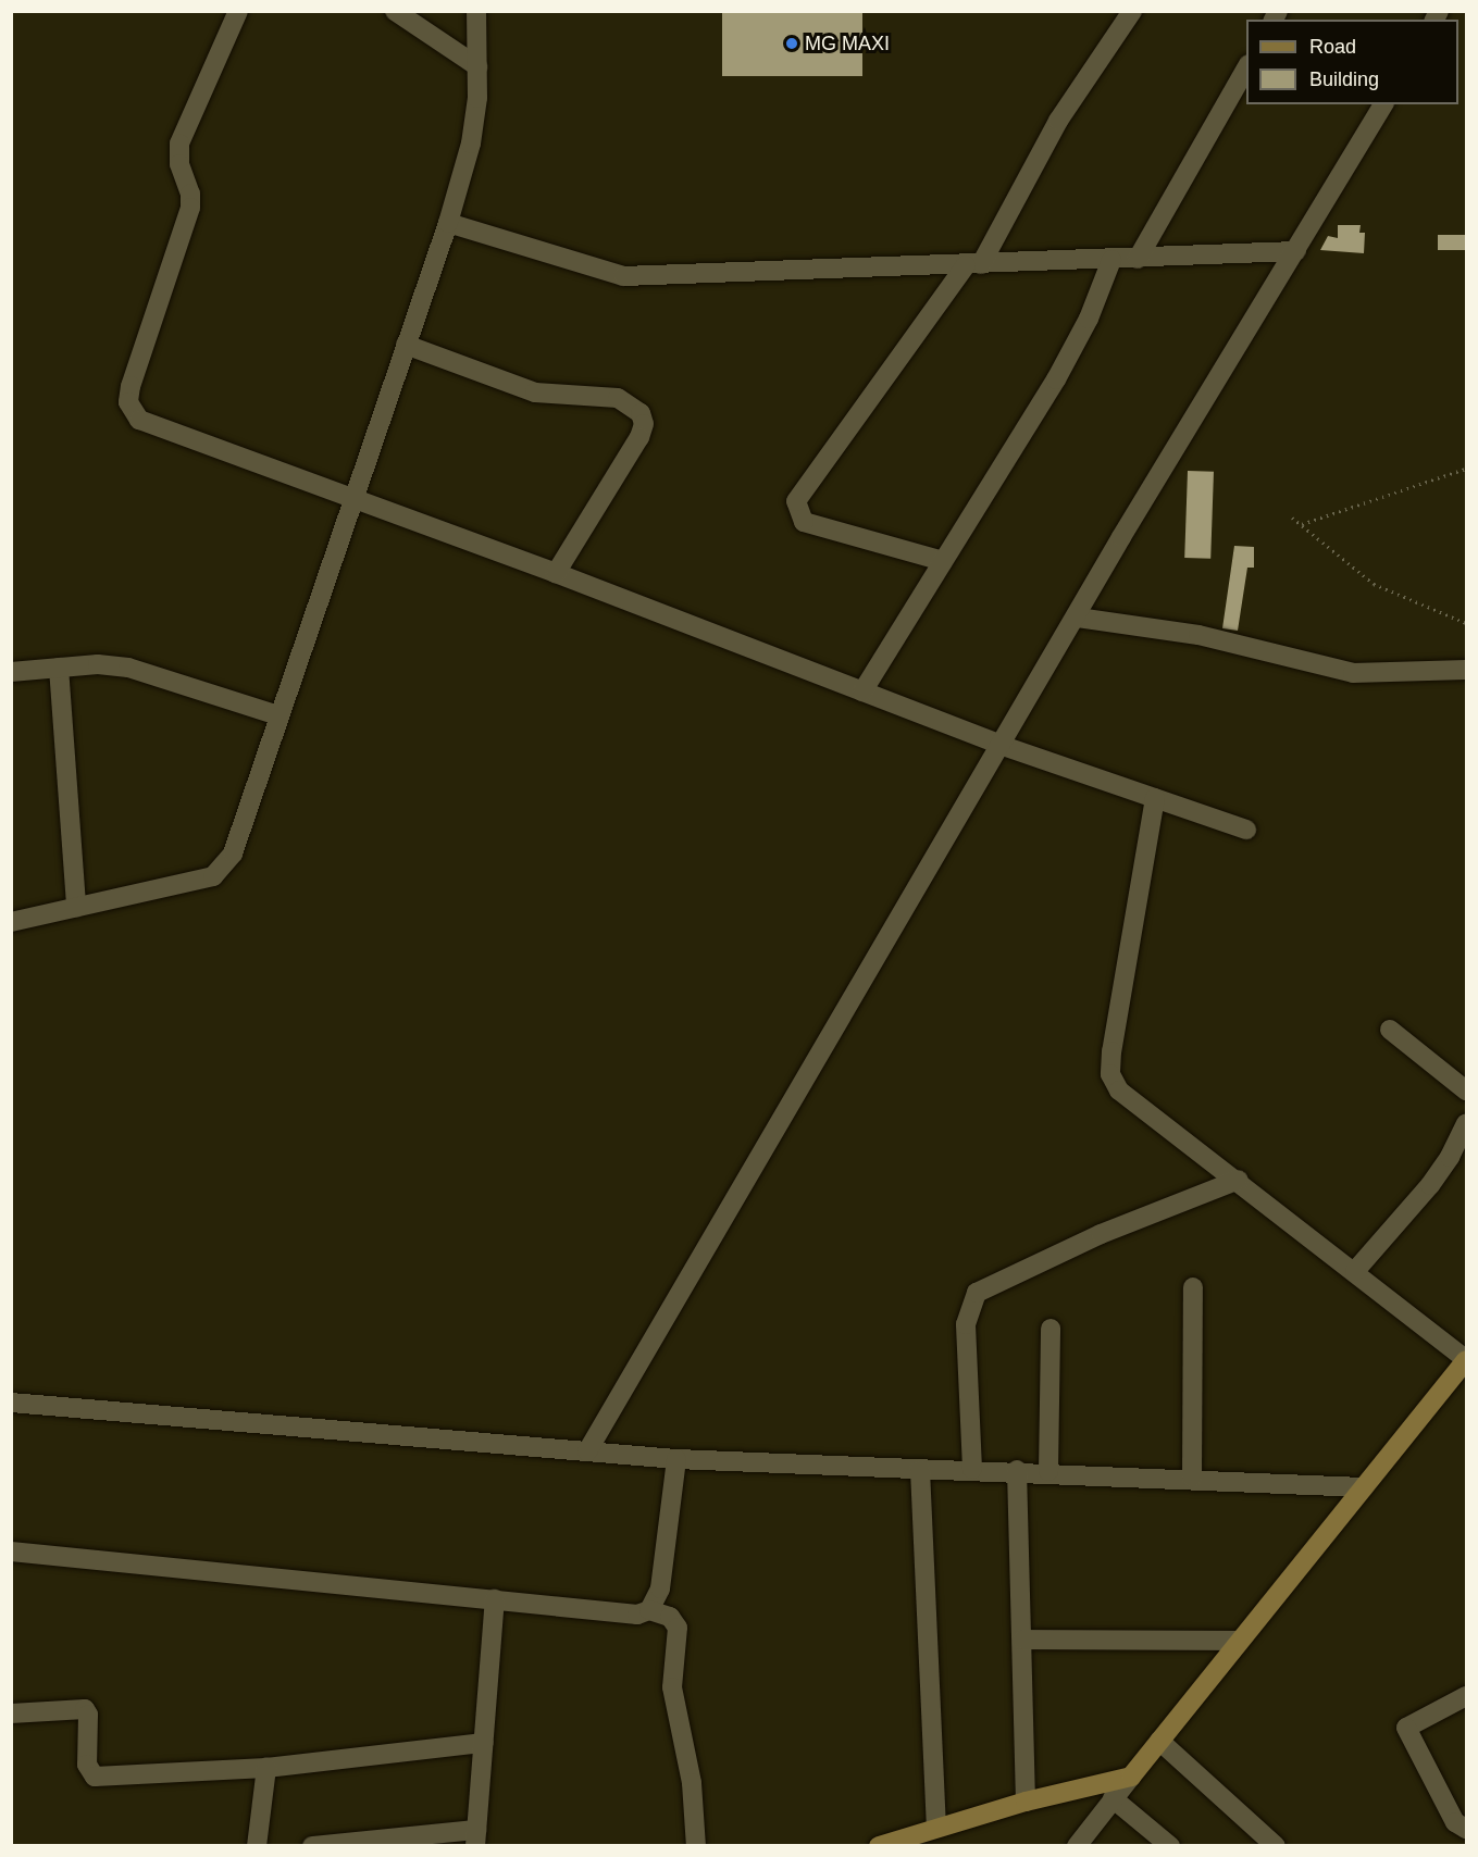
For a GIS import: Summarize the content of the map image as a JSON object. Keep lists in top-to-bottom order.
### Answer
{
  "places": ["MG MAXI"],
  "legend": ["Road", "Building"]
}
